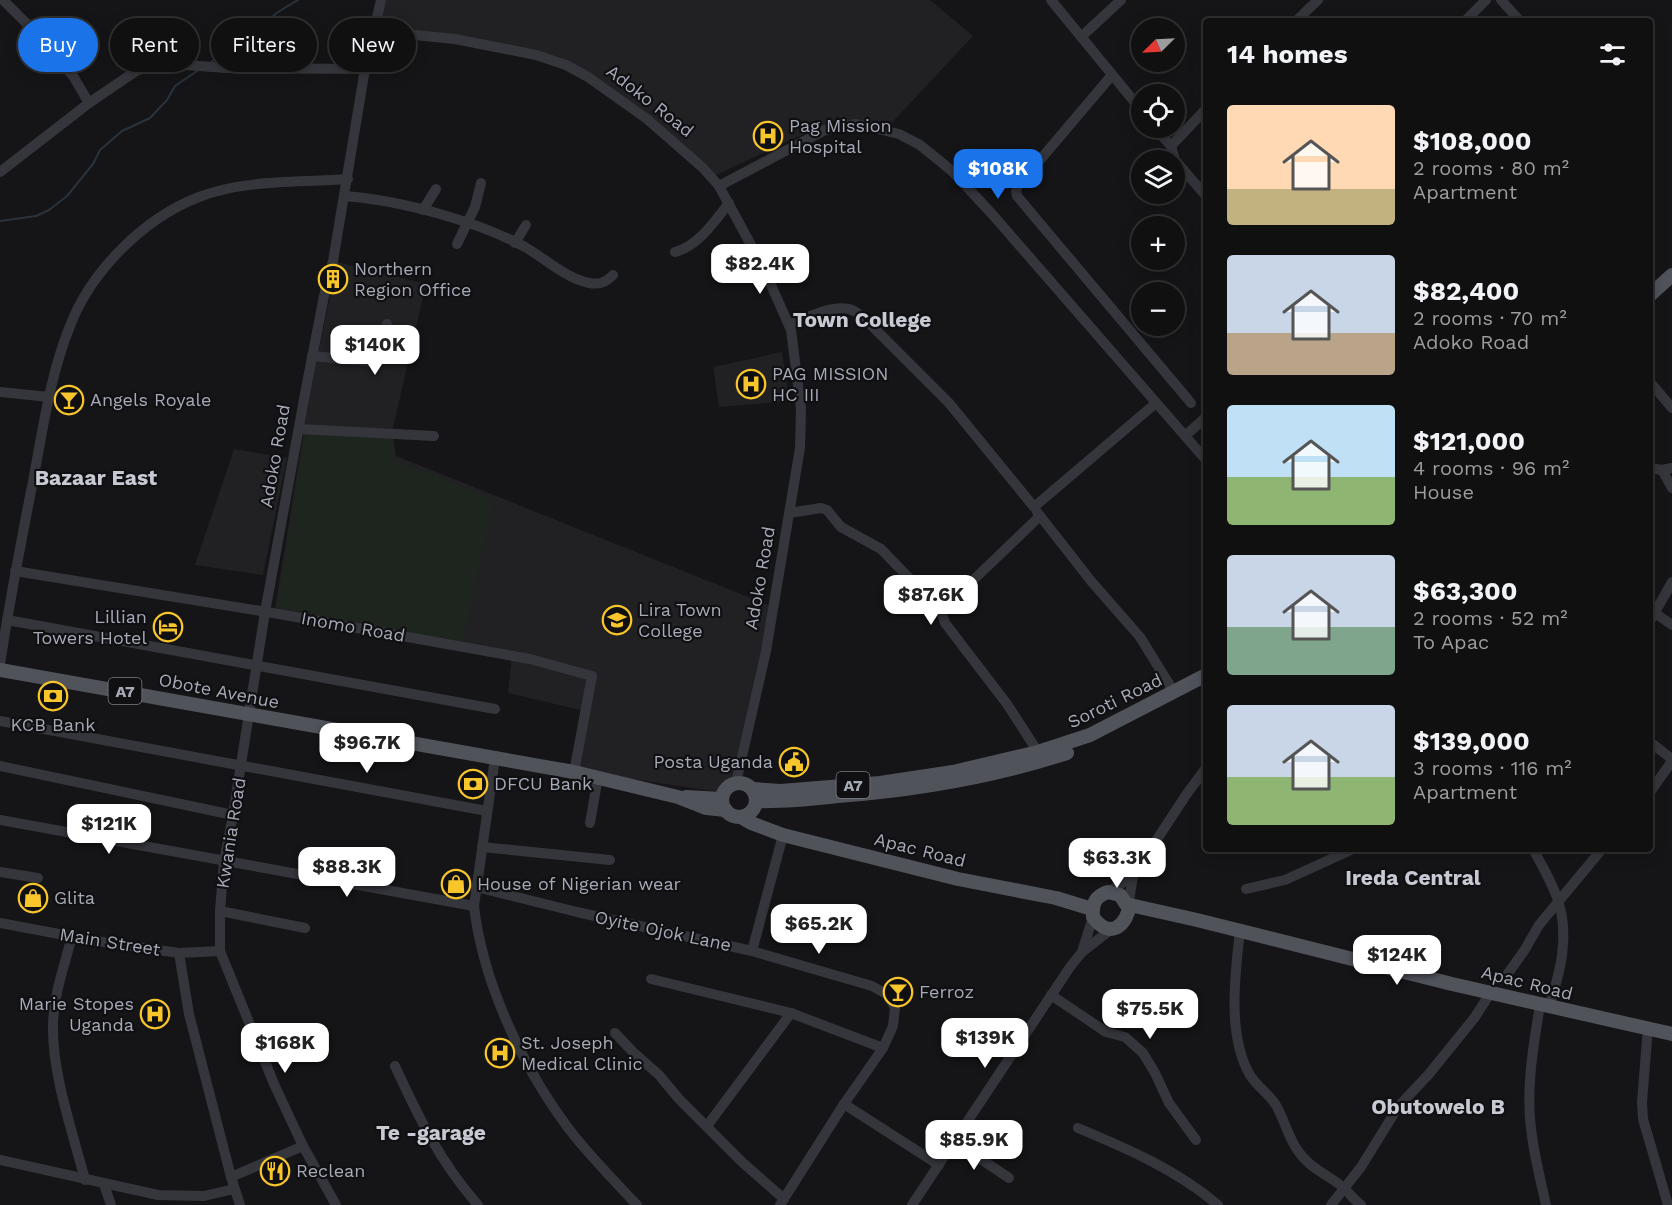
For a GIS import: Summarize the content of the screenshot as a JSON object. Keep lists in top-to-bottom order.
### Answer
{
  "streets": {
    "main road": [
      "A7",
      "Obote Avenue",
      "Soroti Road",
      "Apac Road"
    ],
    "street": [
      "Adoko Road",
      "Inomo Road",
      "Kwania Road",
      "Oyite Ojok Lane",
      "Main Street"
    ]
  },
  "crossings": [
    ["Adoko Road", "Inomo Road"],
    ["Adoko Road", "A7"],
    ["Adoko Road", "Obote Avenue"],
    ["Adoko Road", "Kwania Road"],
    ["Adoko Road", "Apac Road"],
    ["Inomo Road", "Obote Avenue"],
    ["A7", "Obote Avenue"],
    ["A7", "Soroti Road"],
    ["A7", "Apac Road"],
    ["Obote Avenue", "Kwania Road"],
    ["Obote Avenue", "Apac Road"],
    ["Kwania Road", "Main Street"]
  ],
  "districts": [
    "Town College",
    "Bazaar East",
    "Ireda Central",
    "Obutowelo B",
    "Te -garage"
  ],
  "places": {
    "hospital": [
      "Pag Mission Hospital",
      "PAG MISSION HC III",
      "Marie Stopes Uganda",
      "St. Joseph Medical Clinic"
    ],
    "building": ["Northern Region Office"],
    "bar": ["Angels Royale", "Ferroz"],
    "school or university": ["Lira Town College"],
    "hotel": ["Lillian Towers Hotel"],
    "bank": ["KCB Bank", "DFCU Bank"],
    "public building": ["Posta Uganda"],
    "shop": ["House of Nigerian wear", "Glita"],
    "restaurant": ["Reclean"]
  },
  "north": "bottom left",
  "page": {
    "map_buttons": ["+", "−"],
    "chip": [
      "Buy",
      "Rent",
      "Filters",
      "New"
    ],
    "heading": "14 homes",
    "list": [
      {
        "name": "$108,000",
        "note": "2 rooms · 80 m² · Apartment"
      },
      {
        "name": "$82,400",
        "note": "2 rooms · 70 m² · Adoko Road"
      },
      {
        "name": "$121,000",
        "note": "4 rooms · 96 m² · House"
      },
      {
        "name": "$63,300",
        "note": "2 rooms · 52 m² · To Apac"
      },
      {
        "name": "$139,000",
        "note": "3 rooms · 116 m² · Apartment"
      }
    ],
    "price": [
      "$108K",
      "$82.4K",
      "$140K",
      "$87.6K",
      "$96.7K",
      "$121K",
      "$63.3K",
      "$88.3K",
      "$65.2K",
      "$124K",
      "$75.5K",
      "$139K",
      "$168K",
      "$85.9K"
    ]
  }
}
